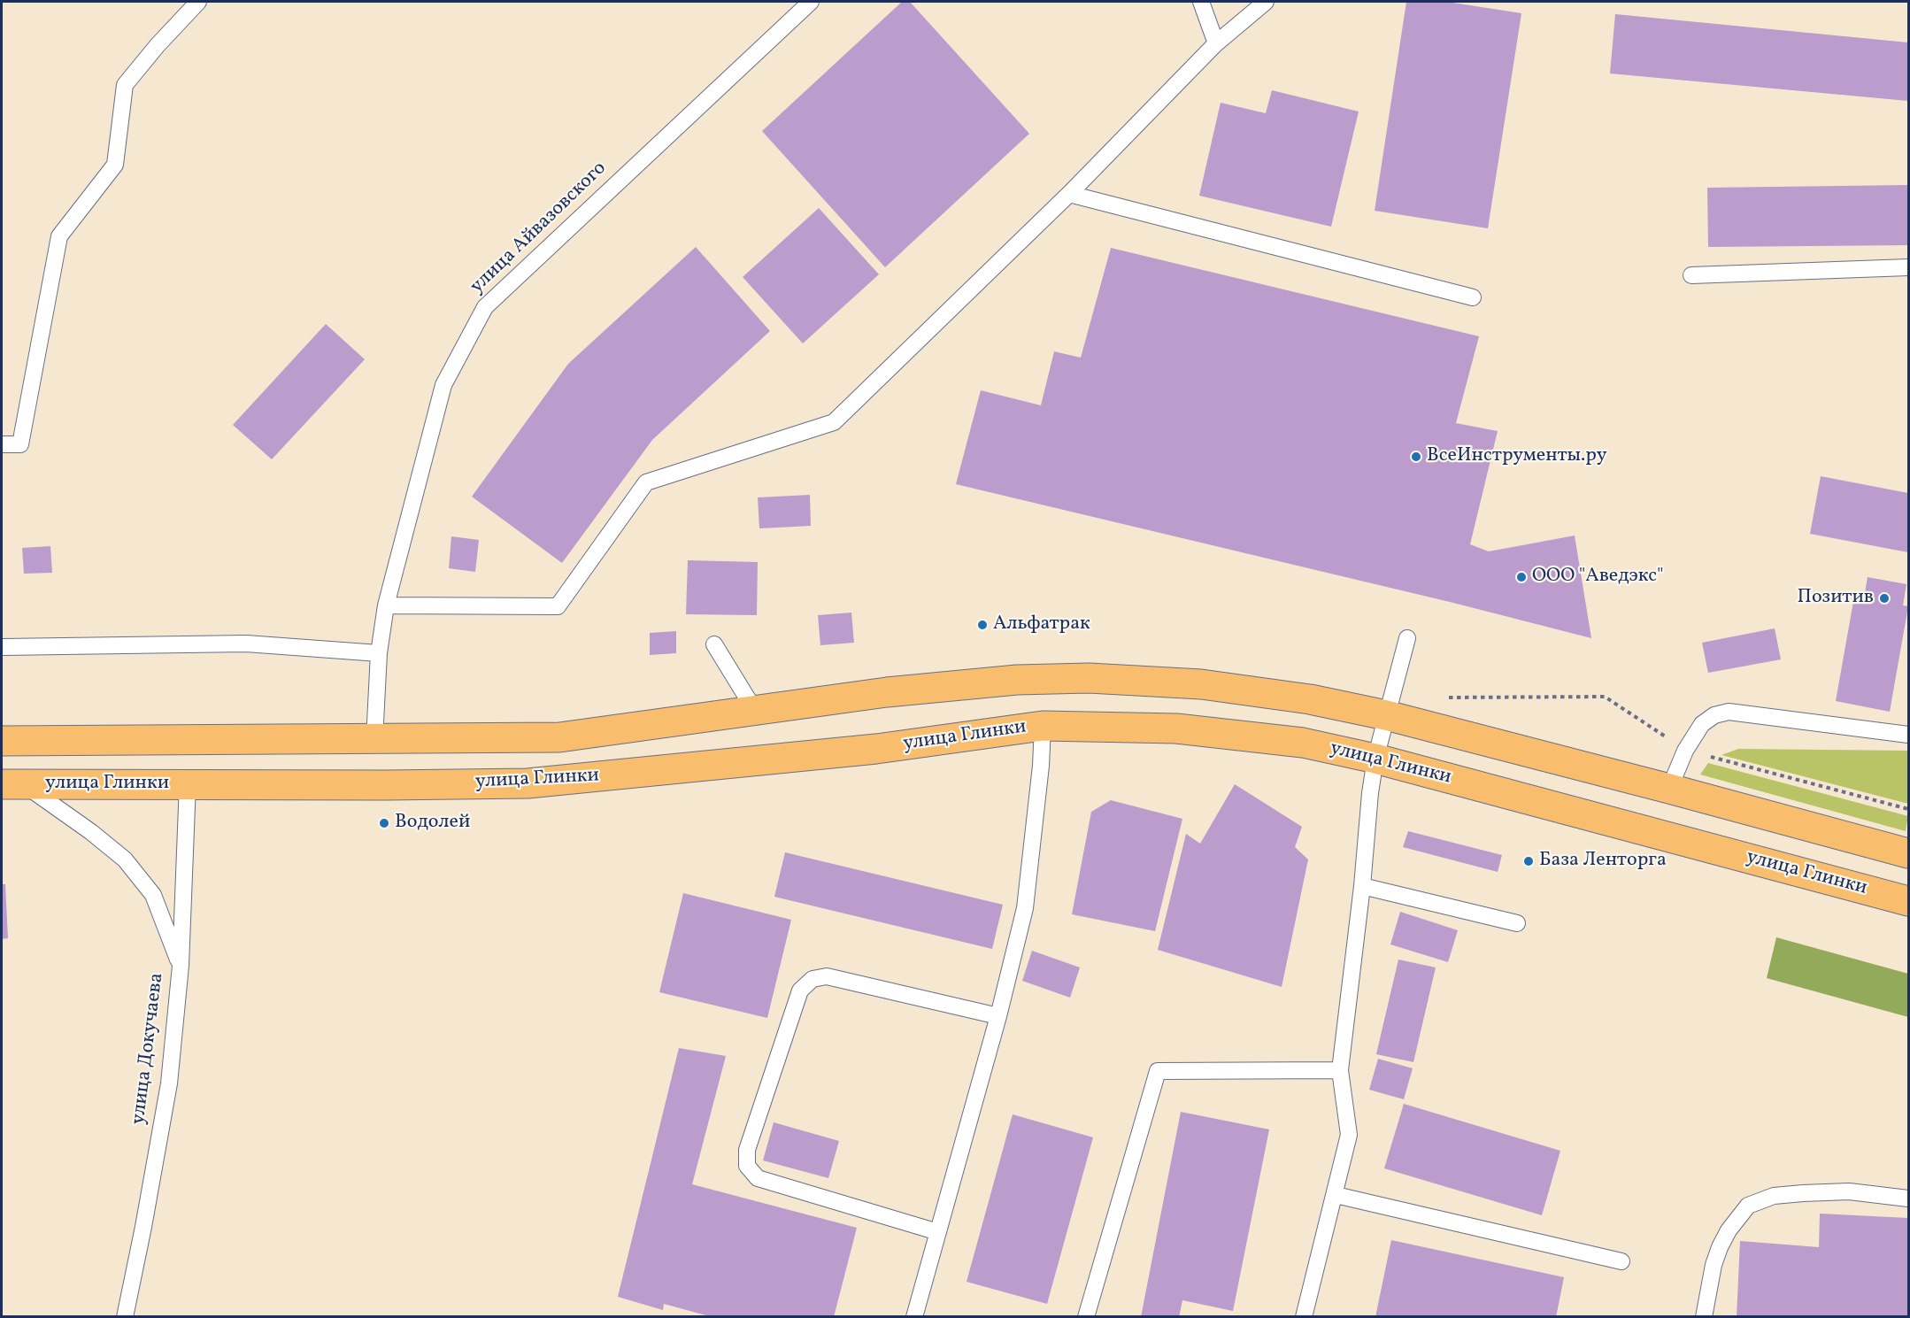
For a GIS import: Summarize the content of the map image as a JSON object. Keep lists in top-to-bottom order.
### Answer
{
  "streets": {
    "highway": ["улица Глинки"],
    "lane": ["улица Айвазовского", "улица Докучаева"]
  },
  "crossings": [
    ["улица Айвазовского", "улица Глинки"],
    ["улица Глинки", "улица Докучаева"]
  ],
  "places": [
    "ВсеИнструменты.ру",
    "ООО \"Аведэкс\"",
    "Позитив",
    "Альфатрак",
    "Водолей",
    "База Ленторга"
  ]
}
